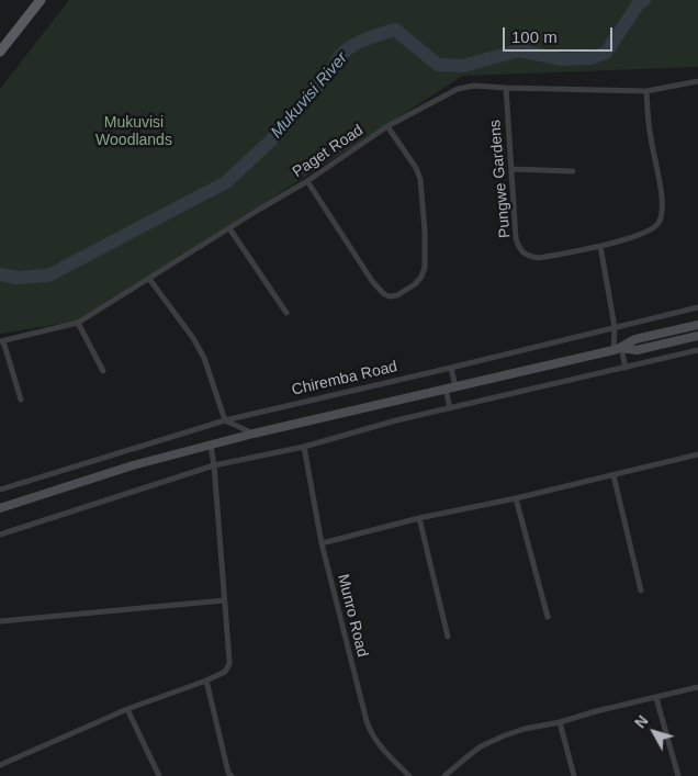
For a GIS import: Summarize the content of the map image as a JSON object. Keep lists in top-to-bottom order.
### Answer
{
  "streets": {
    "street": [
      "Paget Road",
      "Pungwe Gardens",
      "Chiremba Road",
      "Munro Road"
    ]
  },
  "crossings": [
    ["Paget Road", "Pungwe Gardens"]
  ],
  "water": ["Mukuvisi River"],
  "parks": ["Mukuvisi Woodlands"],
  "scale_bar": "100 m",
  "north": "top left"
}
